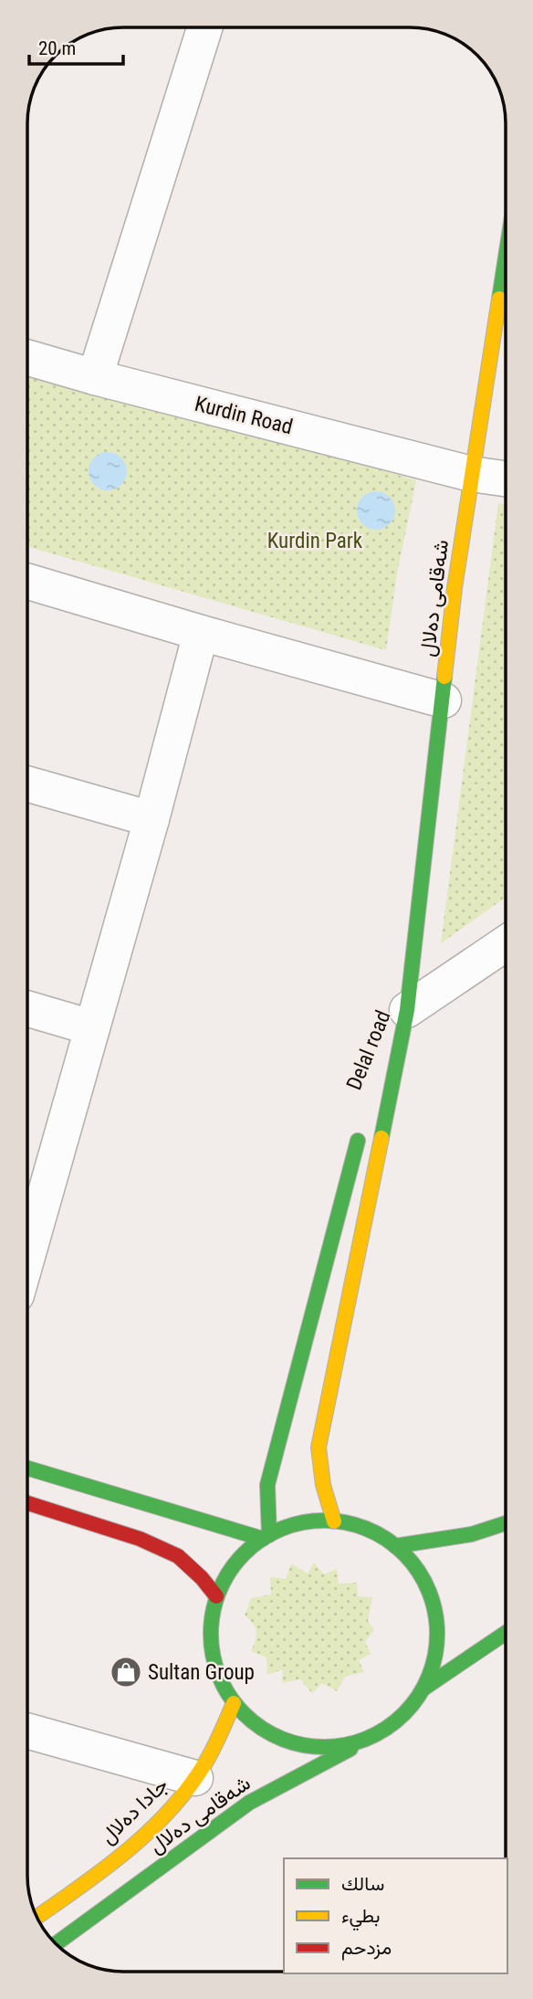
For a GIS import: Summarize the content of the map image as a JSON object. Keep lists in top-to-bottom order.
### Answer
{
  "streets": {
    "main road": ["شەقامی دەلال", "Delal road", "جادا دەلال"],
    "street": ["Kurdin Road"]
  },
  "crossings": [
    ["Kurdin Road", "شەقامی دەلال"],
    ["شەقامی دەلال", "Delal road"],
    ["شەقامی دەلال", "جادا دەلال"],
    ["Delal road", "جادا دەلال"]
  ],
  "parks": ["Kurdin Park"],
  "places": {
    "shop": ["Sultan Group"]
  },
  "legend": ["سالك", "بطيء", "مزدحم"],
  "scale_bar": "20 m"
}
